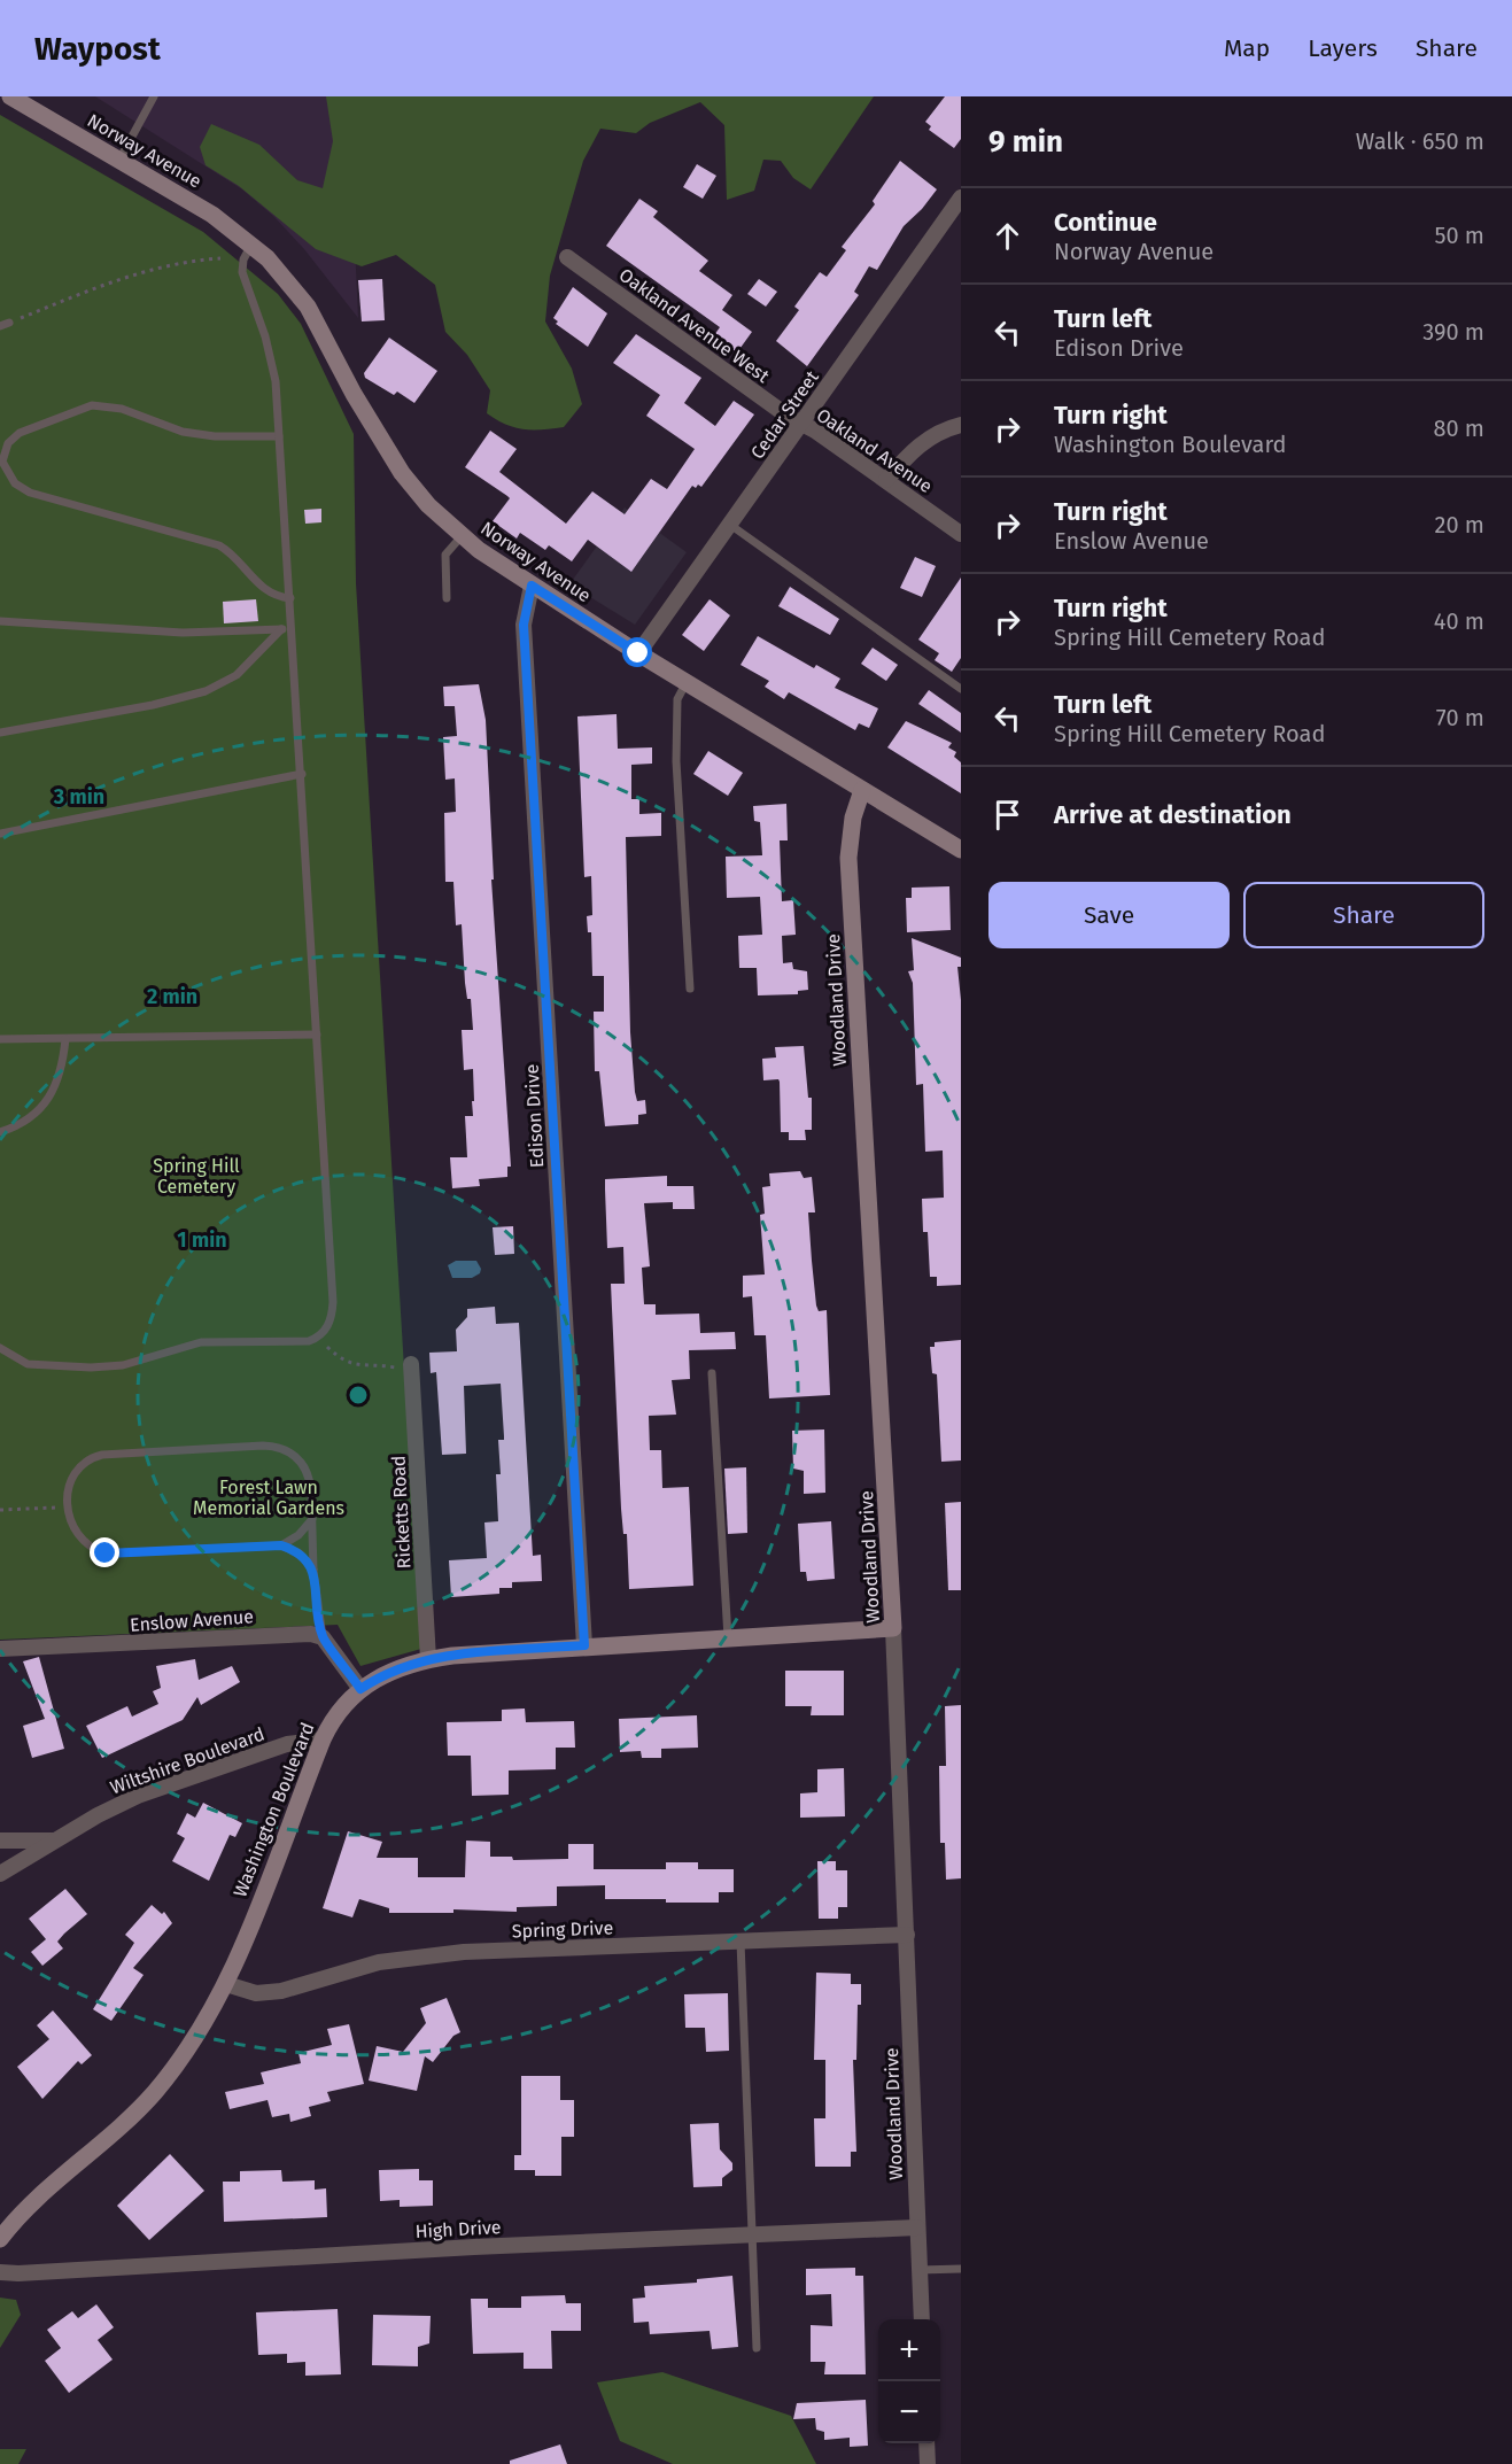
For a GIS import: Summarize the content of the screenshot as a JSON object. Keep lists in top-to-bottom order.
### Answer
{
  "streets": {
    "street": [
      "Norway Avenue",
      "Oakland Avenue West",
      "Cedar Street",
      "Oakland Avenue",
      "Woodland Drive",
      "Edison Drive",
      "Ricketts Road",
      "Enslow Avenue",
      "Wiltshire Boulevard",
      "Washington Boulevard",
      "Spring Drive",
      "High Drive"
    ]
  },
  "crossings": [
    ["Norway Avenue", "Cedar Street"],
    ["Norway Avenue", "Woodland Drive"],
    ["Norway Avenue", "Edison Drive"],
    ["Oakland Avenue West", "Cedar Street"],
    ["Oakland Avenue West", "Oakland Avenue"],
    ["Cedar Street", "Oakland Avenue"],
    ["Woodland Drive", "Washington Boulevard"],
    ["Woodland Drive", "Spring Drive"],
    ["Woodland Drive", "High Drive"],
    ["Edison Drive", "Washington Boulevard"],
    ["Ricketts Road", "Washington Boulevard"],
    ["Wiltshire Boulevard", "Washington Boulevard"],
    ["Washington Boulevard", "Spring Drive"]
  ],
  "parks": ["Spring Hill Cemetery", "Forest Lawn Memorial Gardens"],
  "page": {
    "header": "Waypost",
    "nav": ["Map", "Layers", "Share"],
    "heading": ["9 min", "Walk · 650 m"],
    "list": [
      ["Continue", "Norway Avenue", "50 m"],
      ["Turn left", "Edison Drive", "390 m"],
      ["Turn right", "Washington Boulevard", "80 m"],
      ["Turn right", "Enslow Avenue", "20 m"],
      ["Turn right", "Spring Hill Cemetery Road", "40 m"],
      ["Turn left", "Spring Hill Cemetery Road", "70 m"],
      "Arrive at destination"
    ],
    "buttons": ["Save", "Share"],
    "map_buttons": ["+", "−"]
  },
  "rings": ["3 min", "2 min", "1 min"]
}
